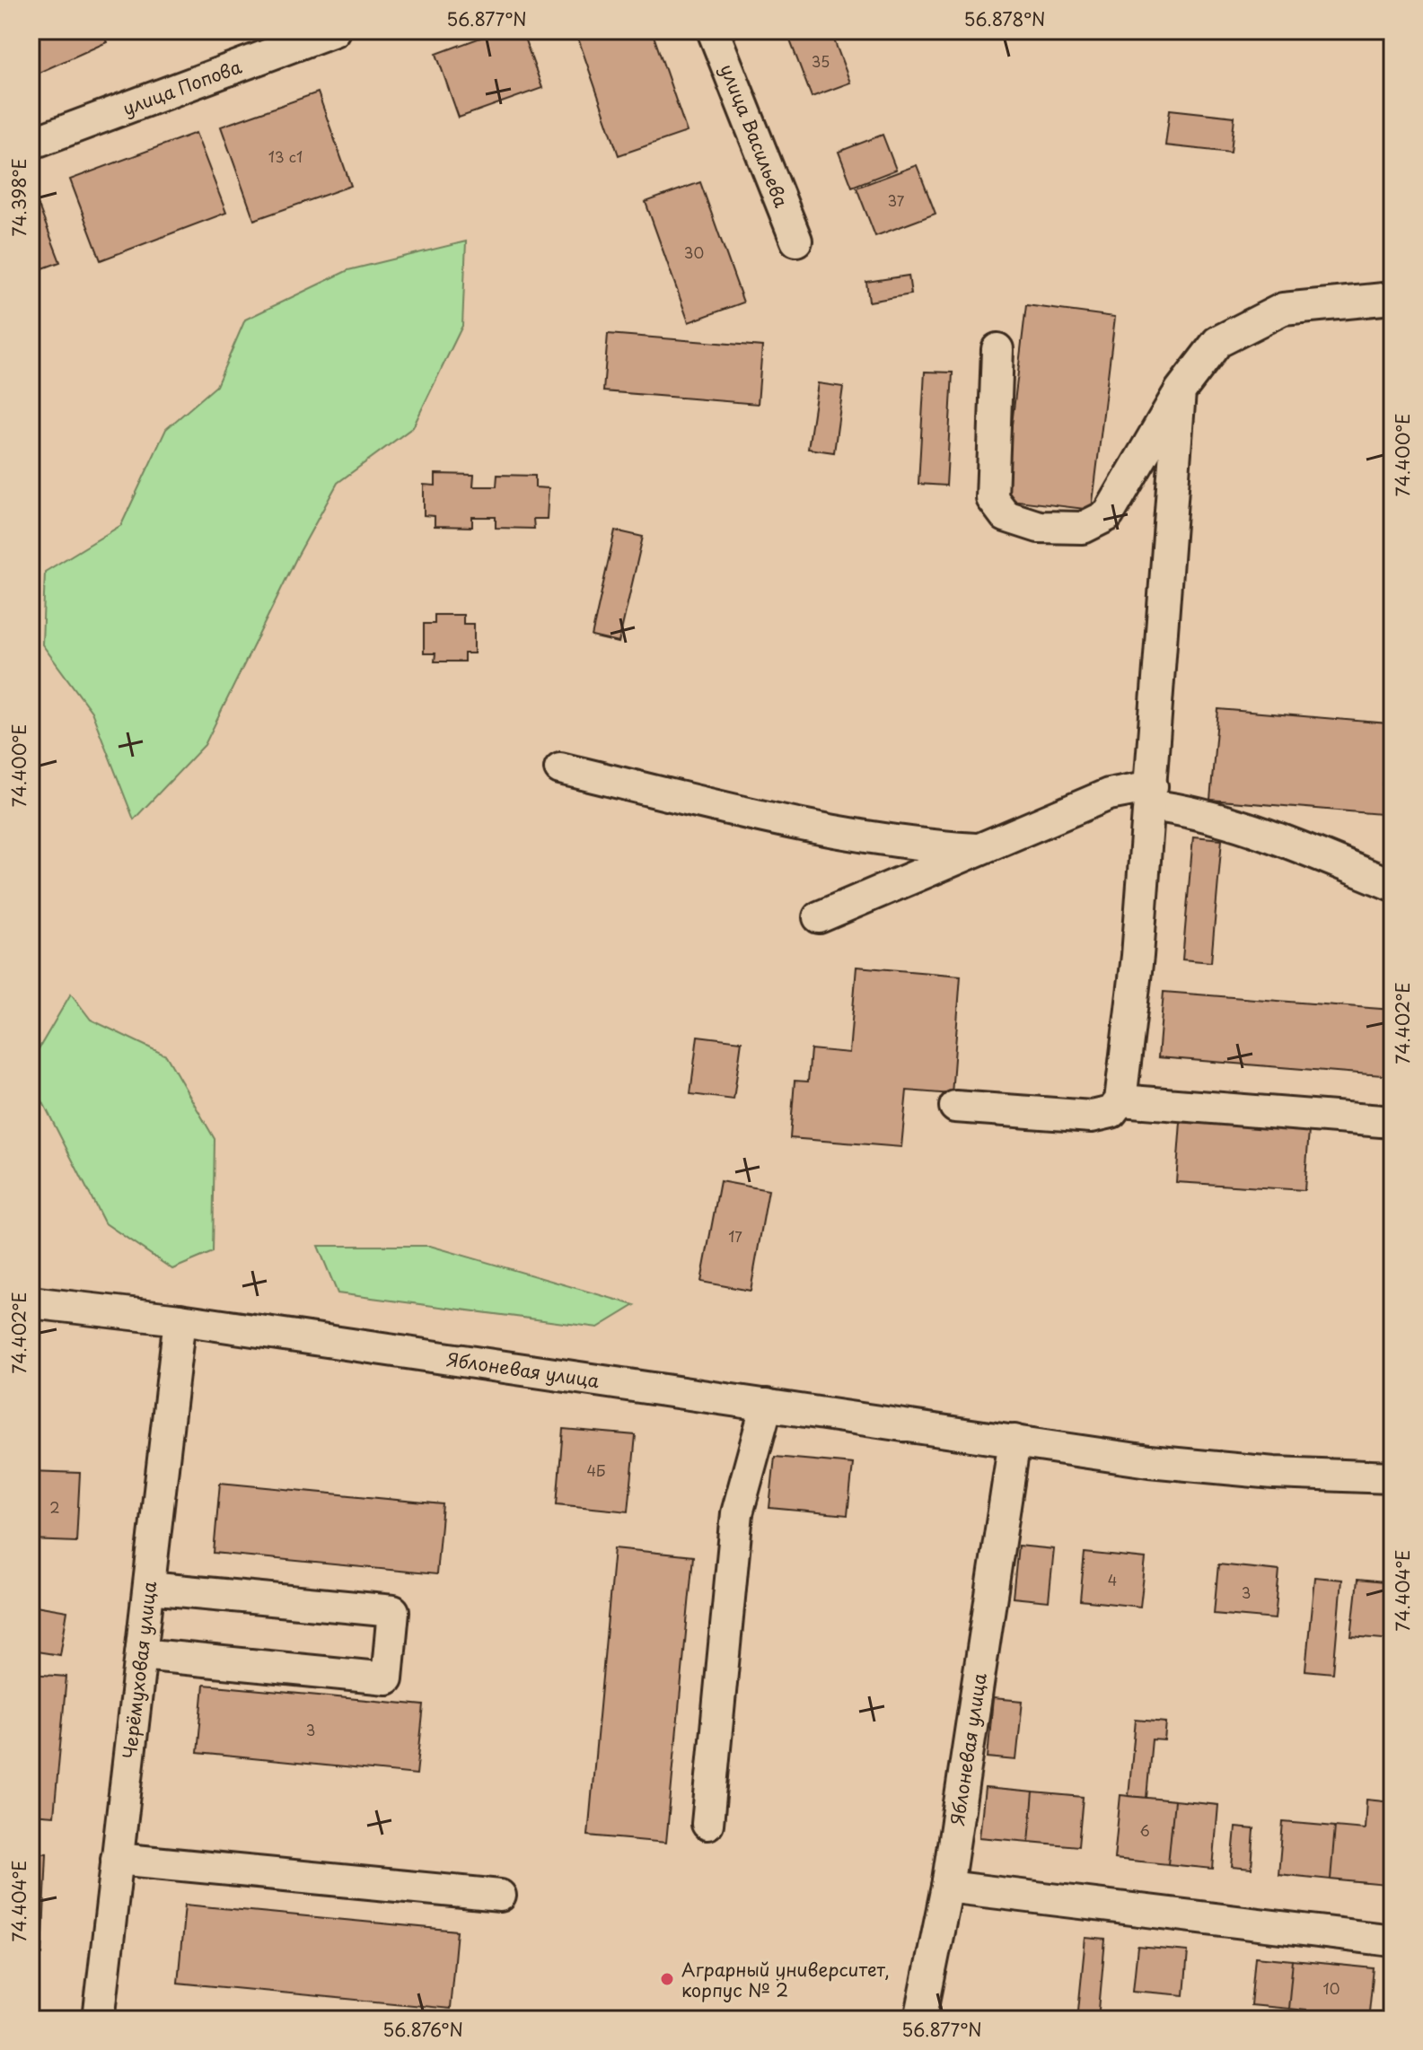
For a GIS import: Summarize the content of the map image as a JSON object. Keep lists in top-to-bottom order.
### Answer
{
  "streets": {
    "street": [
      "улица Попова",
      "улица Васильева",
      "Яблоневая улица",
      "Черёмуховая улица"
    ]
  },
  "crossings": [
    ["Яблоневая улица", "Черёмуховая улица"]
  ],
  "places": ["Аграрный университет, корпус № 2"],
  "house_numbers": [
    "35",
    "13 с1",
    "37",
    "30",
    "17",
    "4Б",
    "2",
    "4",
    "3",
    "3",
    "6",
    "10"
  ],
  "coordinates": [
    "56.877°N",
    "56.878°N",
    "74.398°E",
    "74.400°E",
    "74.402°E",
    "74.404°E",
    "56.876°N"
  ]
}
